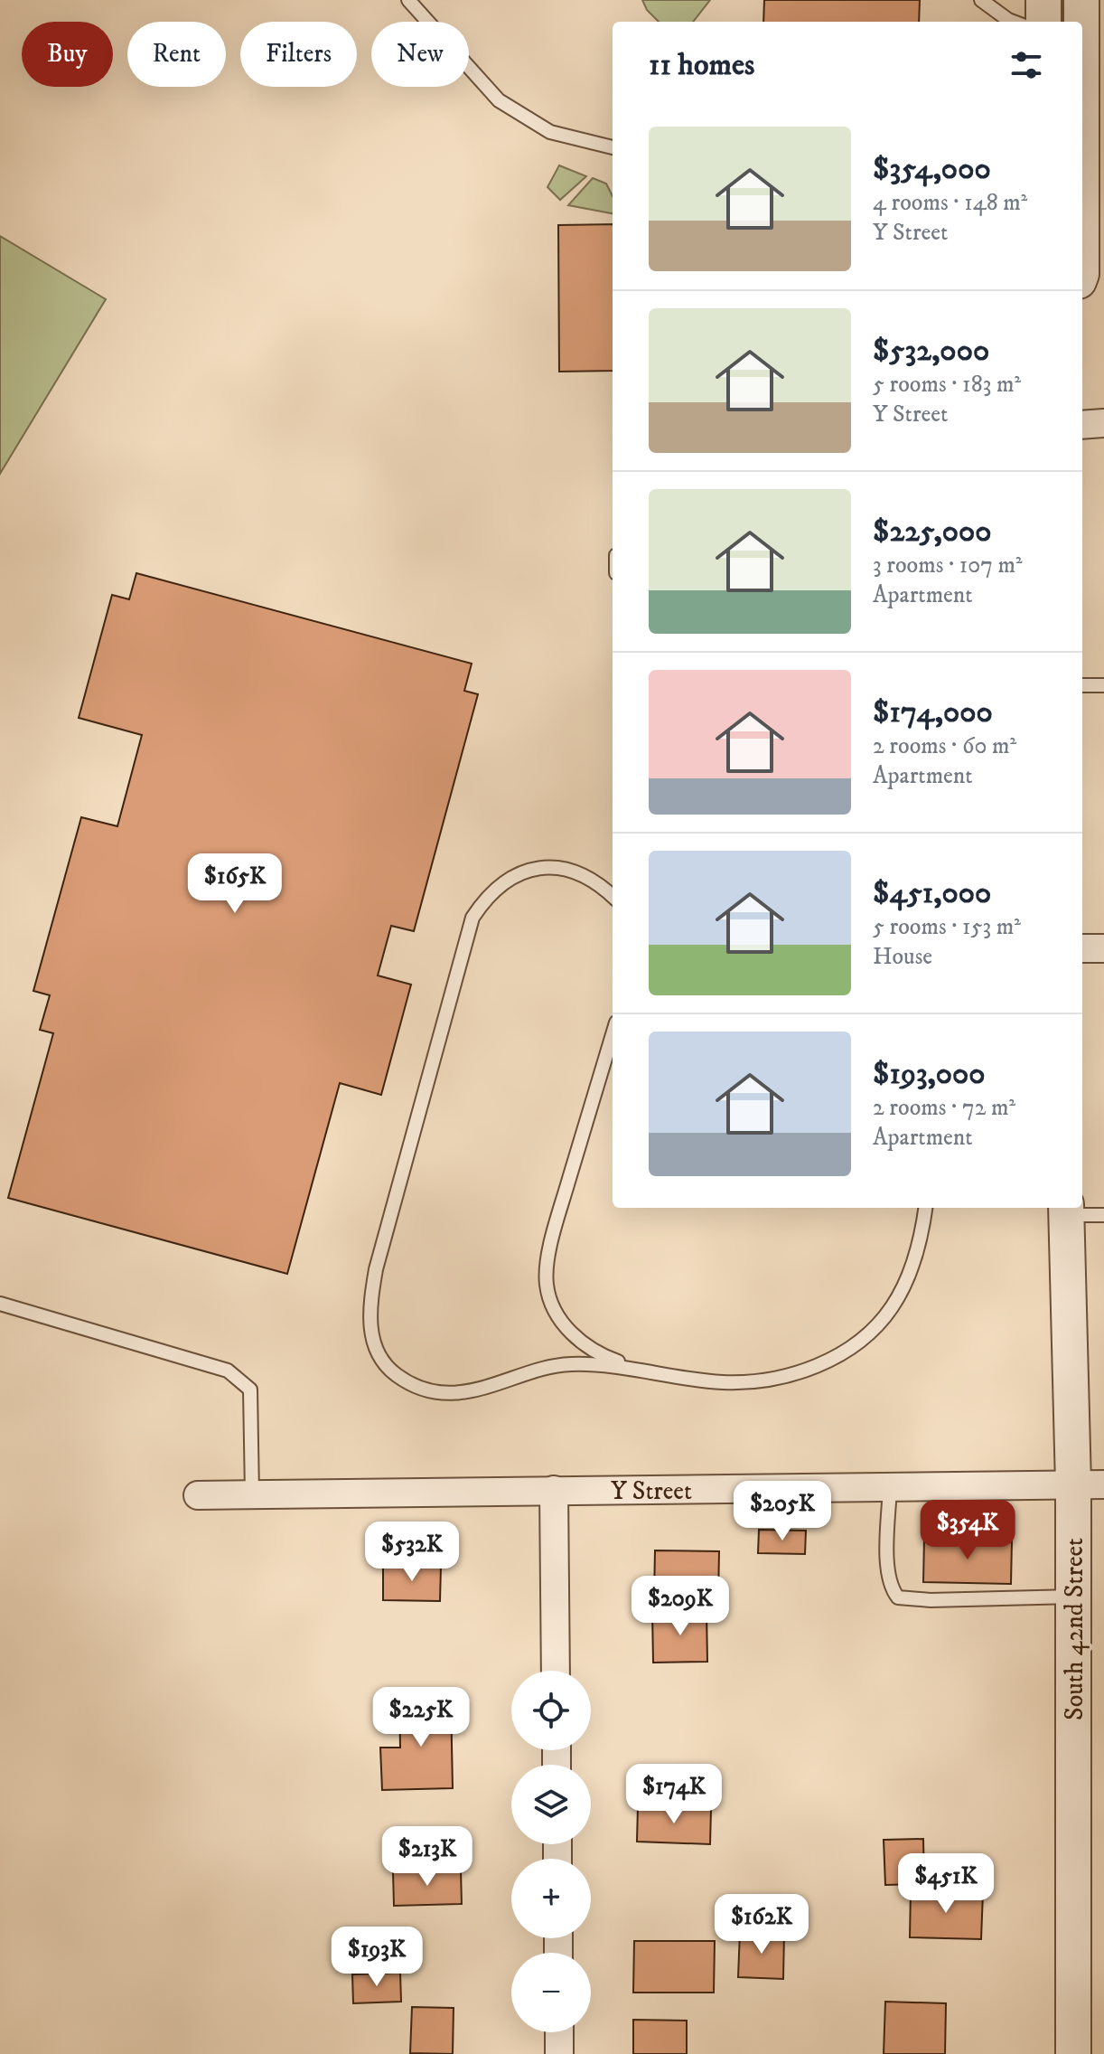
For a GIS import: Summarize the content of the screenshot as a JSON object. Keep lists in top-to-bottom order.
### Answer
{
  "streets": {
    "street": ["Y Street", "South 42nd Street"]
  },
  "crossings": [
    ["Y Street", "South 42nd Street"]
  ],
  "page": {
    "chip": [
      "Buy",
      "Rent",
      "Filters",
      "New"
    ],
    "heading": "11 homes",
    "list": [
      {
        "name": "$354,000",
        "note": "4 rooms · 148 m² · Y Street"
      },
      {
        "name": "$532,000",
        "note": "5 rooms · 183 m² · Y Street"
      },
      {
        "name": "$225,000",
        "note": "3 rooms · 107 m² · Apartment"
      },
      {
        "name": "$174,000",
        "note": "2 rooms · 60 m² · Apartment"
      },
      {
        "name": "$451,000",
        "note": "5 rooms · 153 m² · House"
      },
      {
        "name": "$193,000",
        "note": "2 rooms · 72 m² · Apartment"
      }
    ],
    "price": [
      "$165K",
      "$205K",
      "$354K",
      "$532K",
      "$209K",
      "$225K",
      "$174K",
      "$213K",
      "$451K",
      "$162K",
      "$193K"
    ],
    "map_buttons": ["+", "−"]
  }
}
